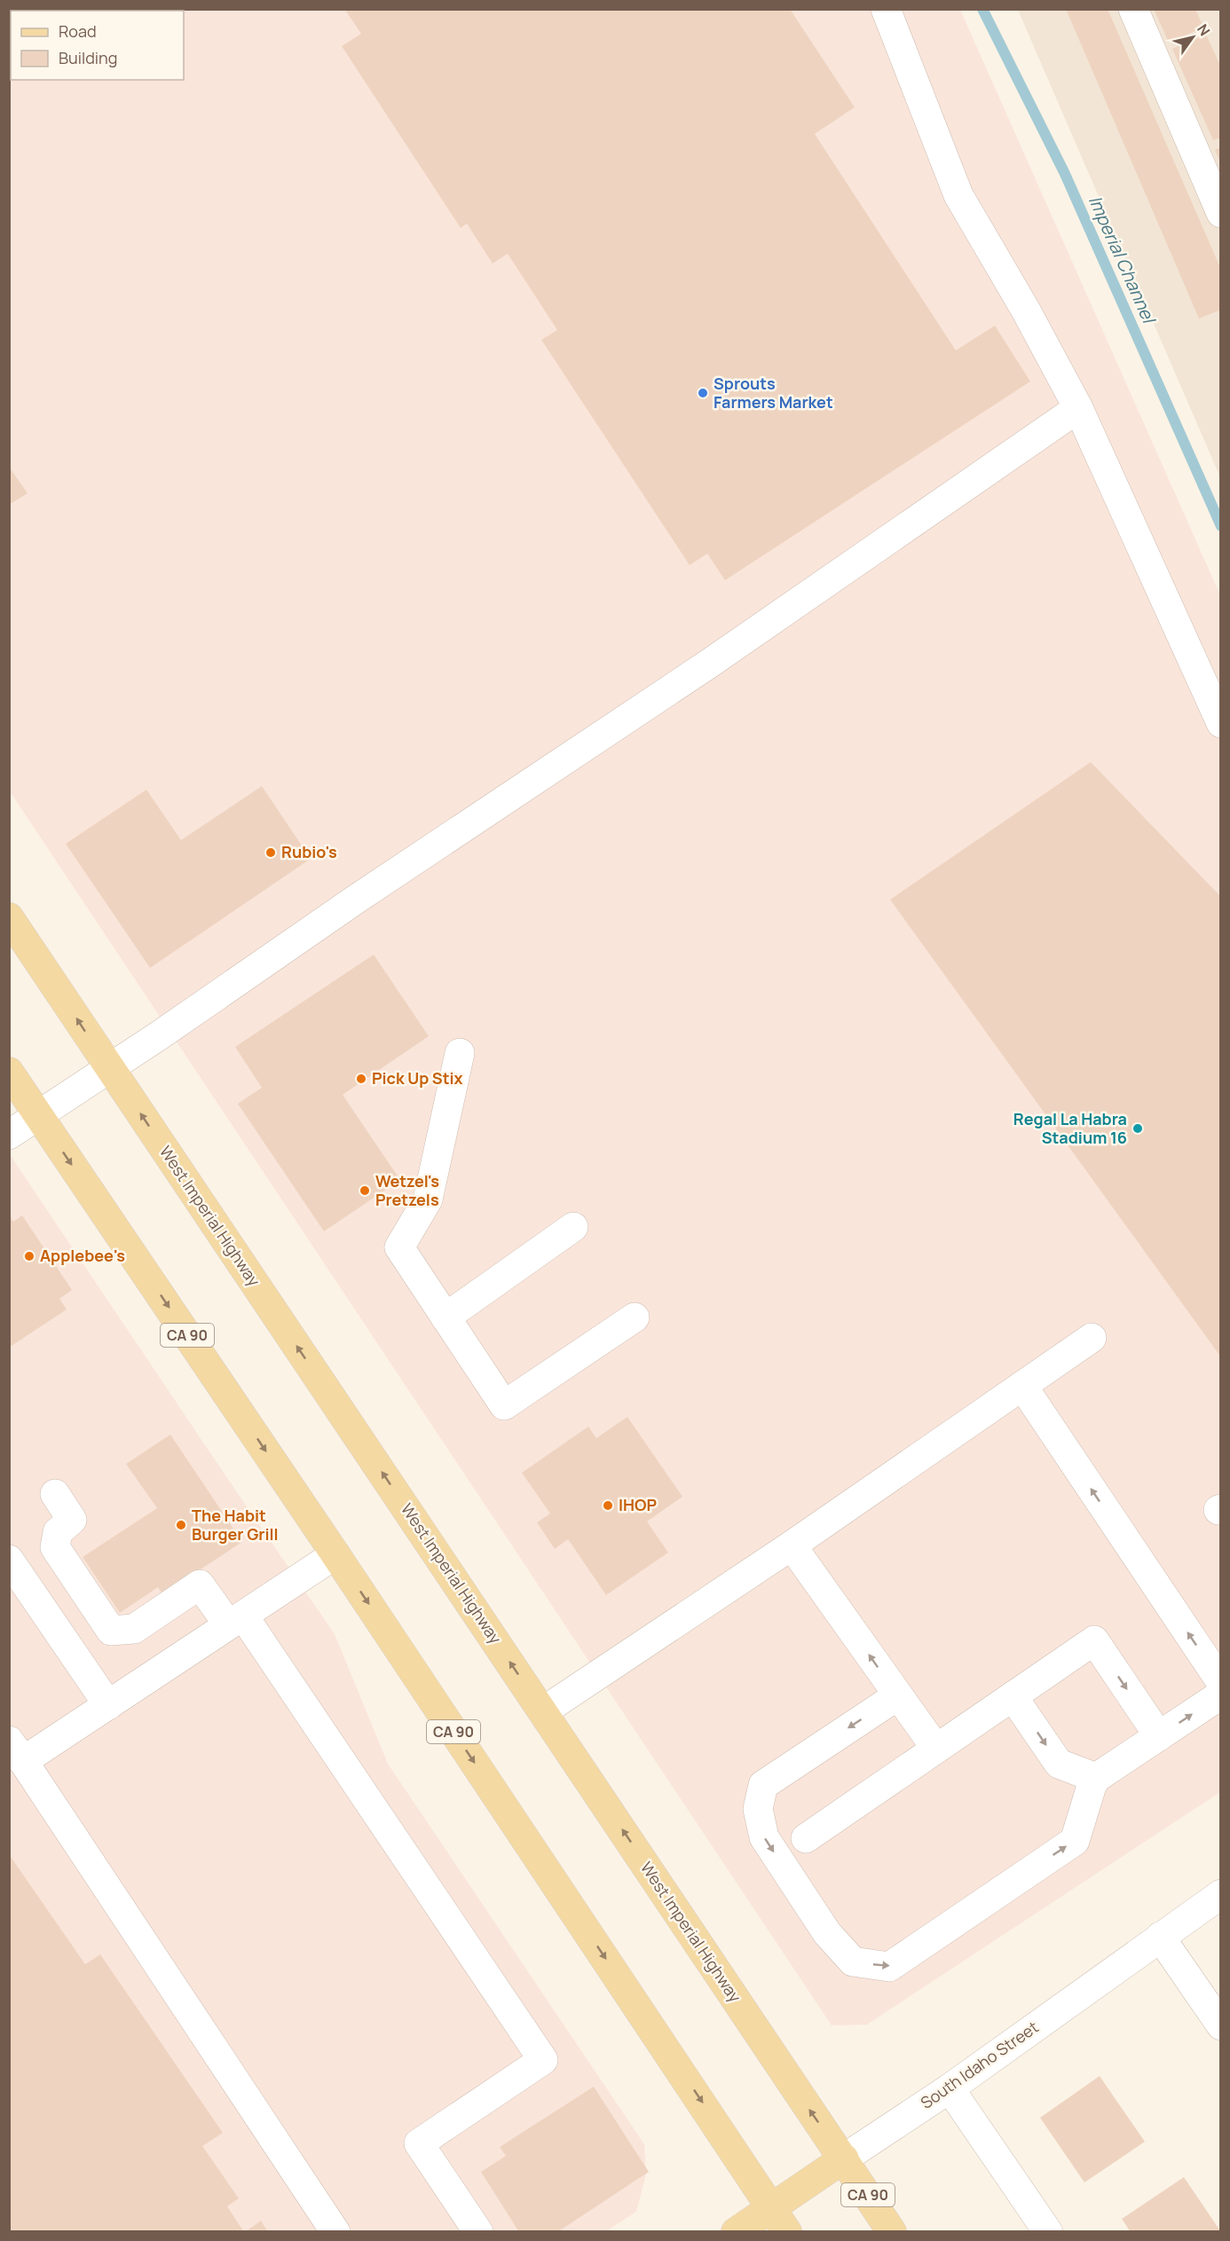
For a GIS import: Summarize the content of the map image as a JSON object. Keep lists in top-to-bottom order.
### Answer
{
  "streets": {
    "main road": ["West Imperial Highway", "CA 90", "South Idaho Street"]
  },
  "crossings": [
    ["West Imperial Highway", "South Idaho Street"],
    ["CA 90", "South Idaho Street"]
  ],
  "water": ["Imperial Channel"],
  "places": [
    "Sprouts Farmers Market",
    "Rubio's",
    "Pick Up Stix",
    "Regal La Habra Stadium 16",
    "Wetzel's Pretzels",
    "Applebee's",
    "IHOP",
    "The Habit Burger Grill"
  ],
  "legend": ["Road", "Building"],
  "north": "top right"
}
